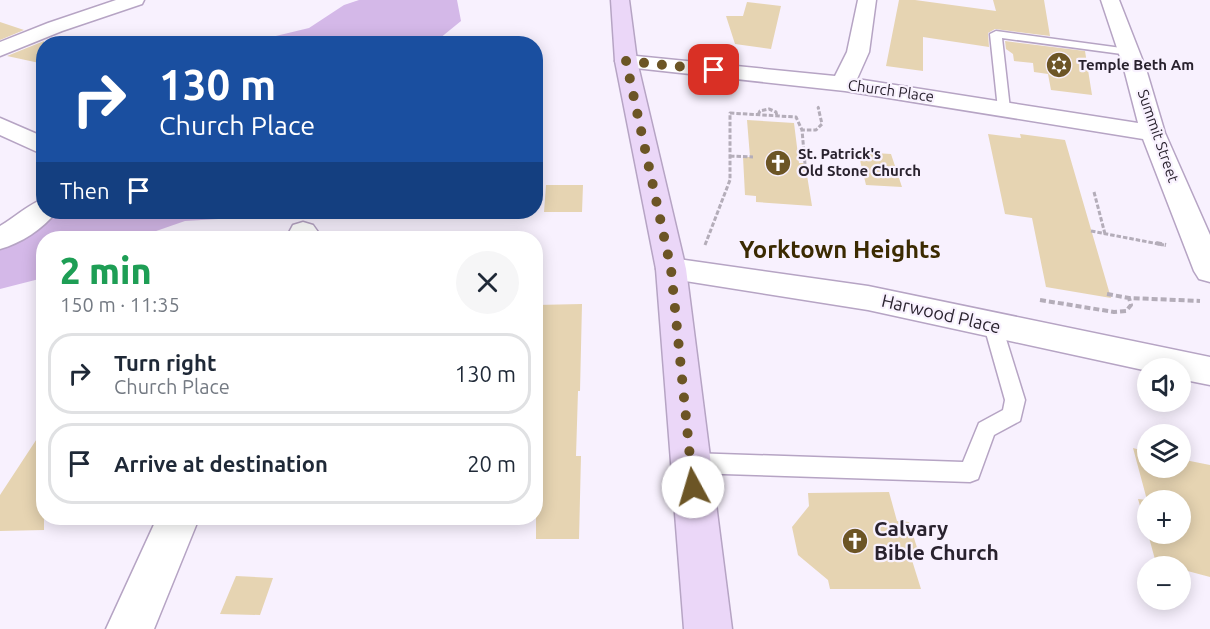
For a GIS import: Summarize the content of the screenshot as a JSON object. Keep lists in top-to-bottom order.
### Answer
{
  "streets": {
    "street": ["Church Place", "Summit Street", "Harwood Place"]
  },
  "crossings": [
    ["Church Place", "Summit Street"]
  ],
  "districts": ["Yorktown Heights"],
  "places": {
    "synagogue": ["Temple Beth Am"],
    "church": ["St. Patrick's Old Stone Church", "Calvary Bible Church"]
  },
  "page": {
    "turn": ["130 m", "Church Place"],
    "then": "Then",
    "heading": ["2 min", "150 m · 11:35"],
    "list": [
      {
        "name": "Turn right",
        "note": "Church Place",
        "value": "130 m"
      },
      {
        "name": "Arrive at destination",
        "value": "20 m"
      }
    ],
    "map_buttons": ["+", "−"]
  }
}
